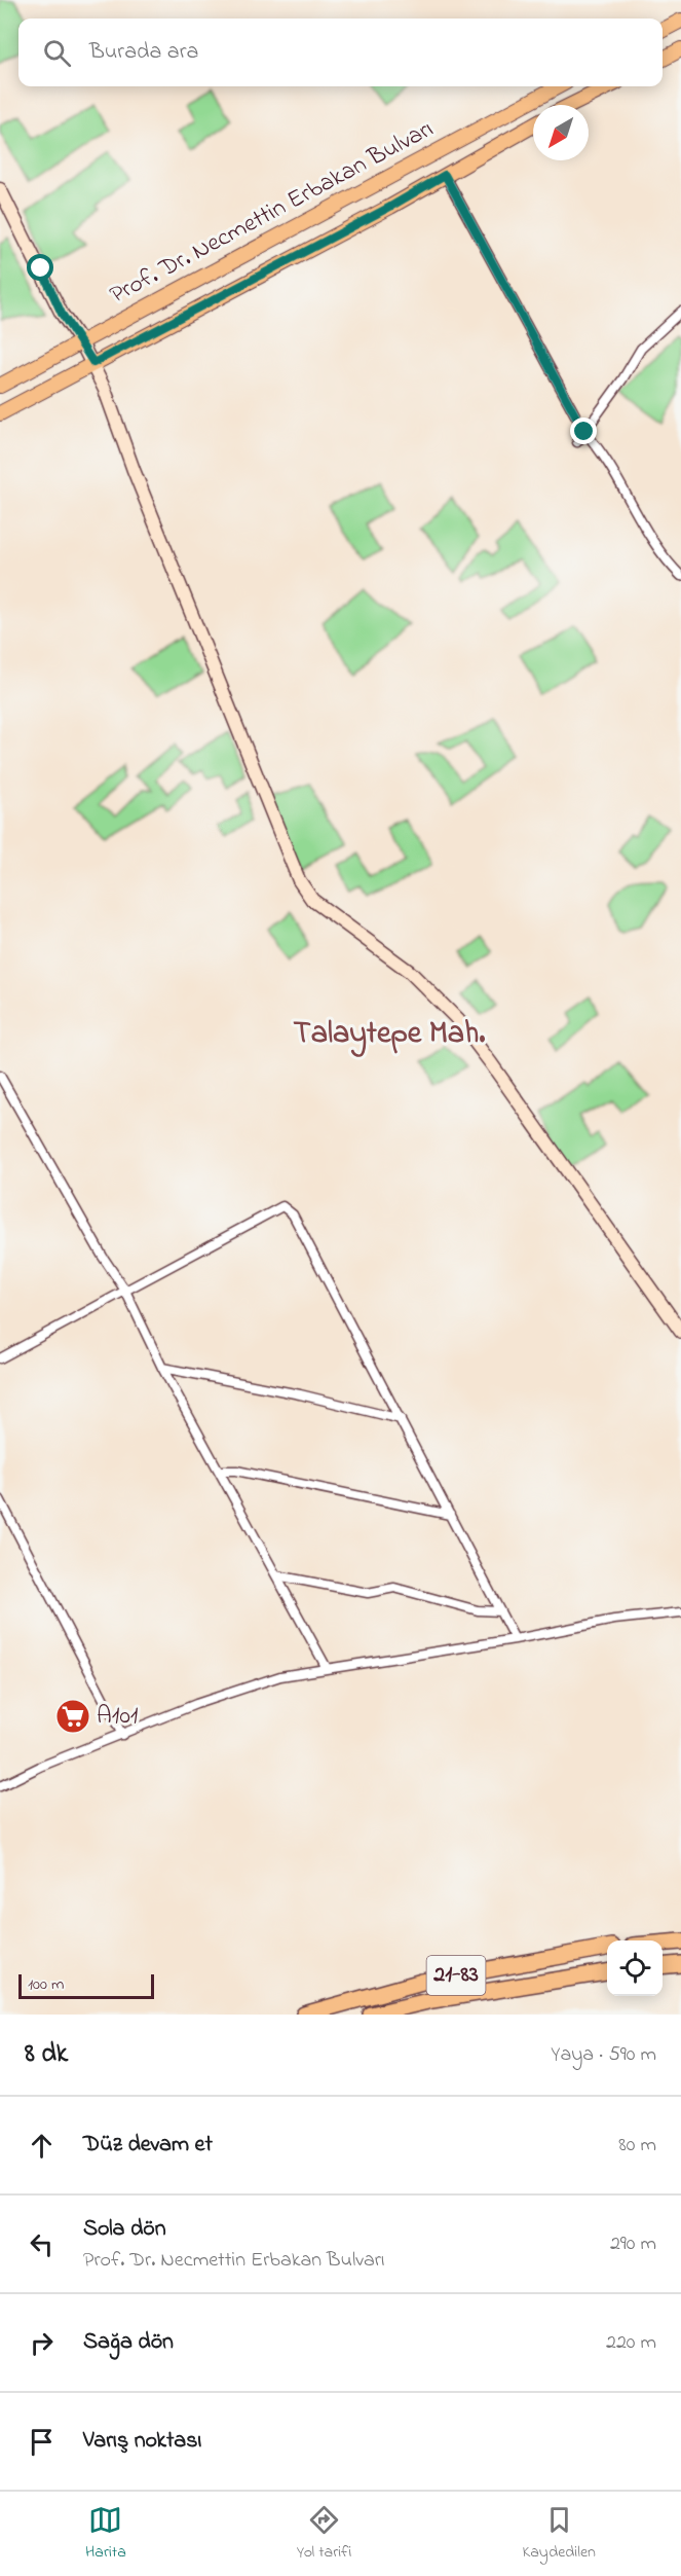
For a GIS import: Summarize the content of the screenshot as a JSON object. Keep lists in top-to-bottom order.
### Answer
{
  "streets": {
    "highway": ["21-83"],
    "main road": ["Prof. Dr. Necmettin Erbakan Bulvarı"]
  },
  "districts": ["Talaytepe Mah."],
  "places": {
    "supermarket": ["A101"]
  },
  "scale_bar": "100 m",
  "north": "bottom left",
  "page": {
    "search": "Burada ara",
    "scale": "100 m",
    "heading": ["8 dk", "Yaya · 590 m"],
    "list": [
      ["Düz devam et", "80 m"],
      ["Sola dön", "Prof. Dr. Necmettin Erbakan Bulvarı", "290 m"],
      ["Sağa dön", "220 m"],
      "Varış noktası"
    ],
    "nav": ["Harita", "Yol tarifi", "Kaydedilen"]
  }
}
